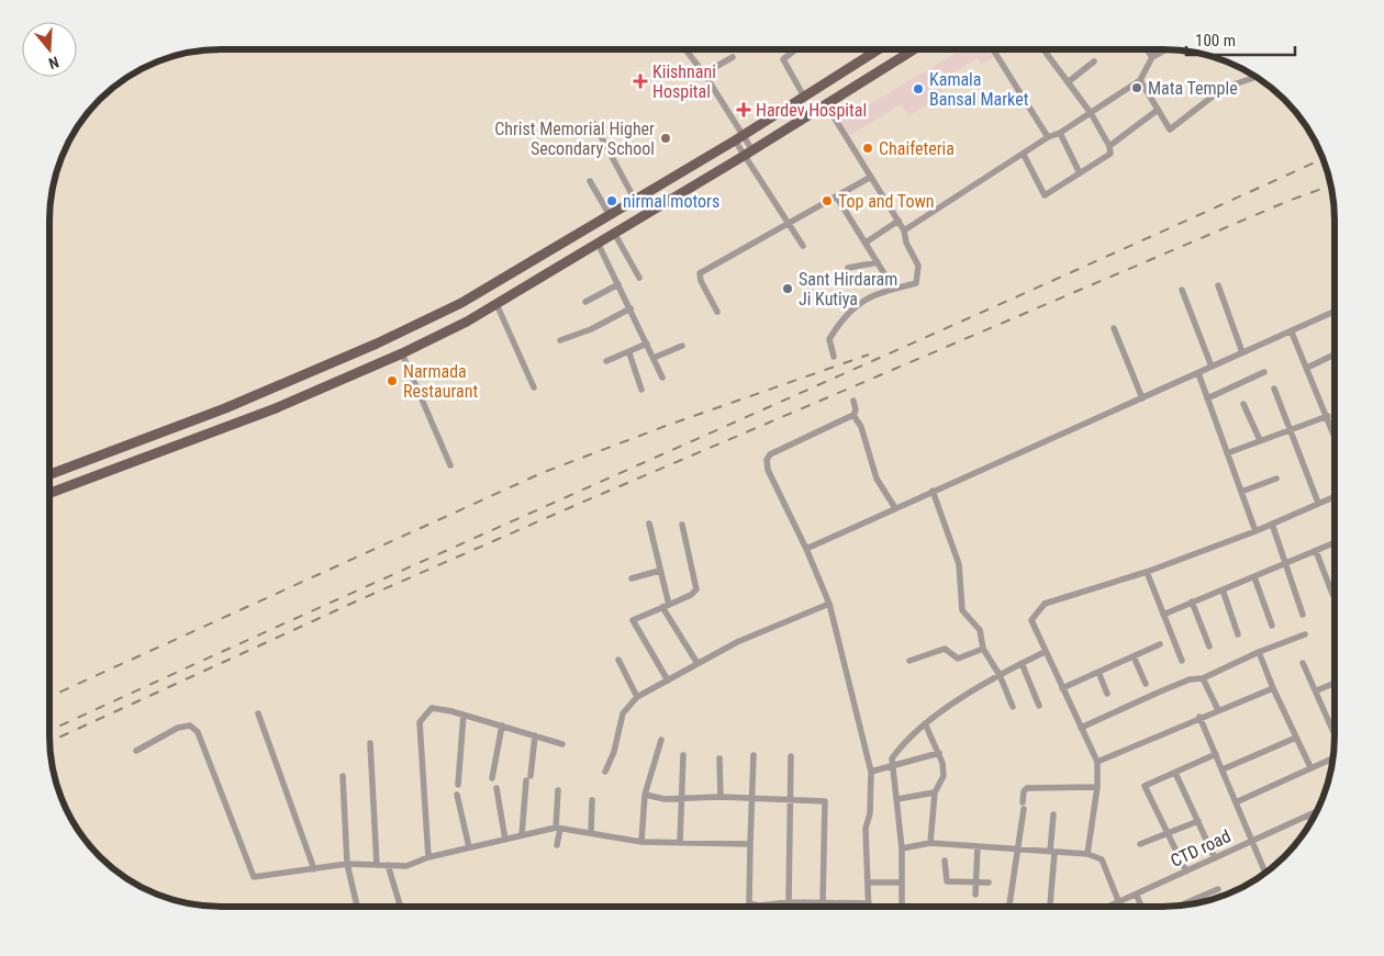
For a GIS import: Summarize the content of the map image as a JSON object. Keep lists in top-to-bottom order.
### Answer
{
  "streets": {
    "street": ["CTD road"]
  },
  "places": {
    "health": ["Kiishnani Hospital", "Hardev Hospital"],
    "other": [
      "Mata Temple",
      "Kamala Bansal Market",
      "Christ Memorial Higher Secondary School",
      "Chaifeteria",
      "nirmal motors",
      "Top and Town",
      "Sant Hirdaram Ji Kutiya",
      "Narmada Restaurant"
    ]
  },
  "scale_bar": "100 m",
  "north": "bottom"
}
